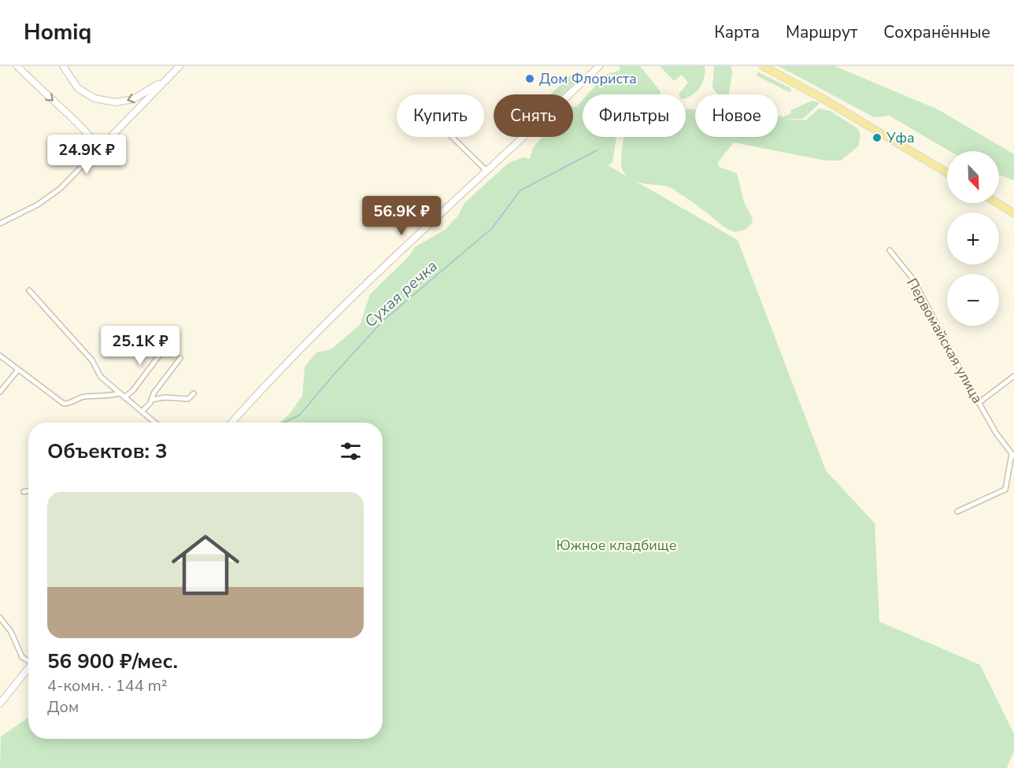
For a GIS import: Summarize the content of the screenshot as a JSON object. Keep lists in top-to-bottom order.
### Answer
{
  "streets": {
    "street": ["Первомайская улица"]
  },
  "water": ["Сухая речка"],
  "parks": ["Южное кладбище"],
  "places": ["Дом Флориста", "Уфа"],
  "north": "bottom right",
  "page": {
    "header": "Homiq",
    "nav": ["Карта", "Маршрут", "Сохранённые"],
    "chip": [
      "Купить",
      "Снять",
      "Фильтры",
      "Новое"
    ],
    "price": ["24.9K ₽", "56.9K ₽", "25.1K ₽"],
    "map_buttons": ["+", "−"],
    "heading": "Объектов: 3",
    "list": [
      {
        "name": "56 900 ₽/мес.",
        "note": "4-комн. · 144 m² · Дом"
      }
    ]
  }
}
